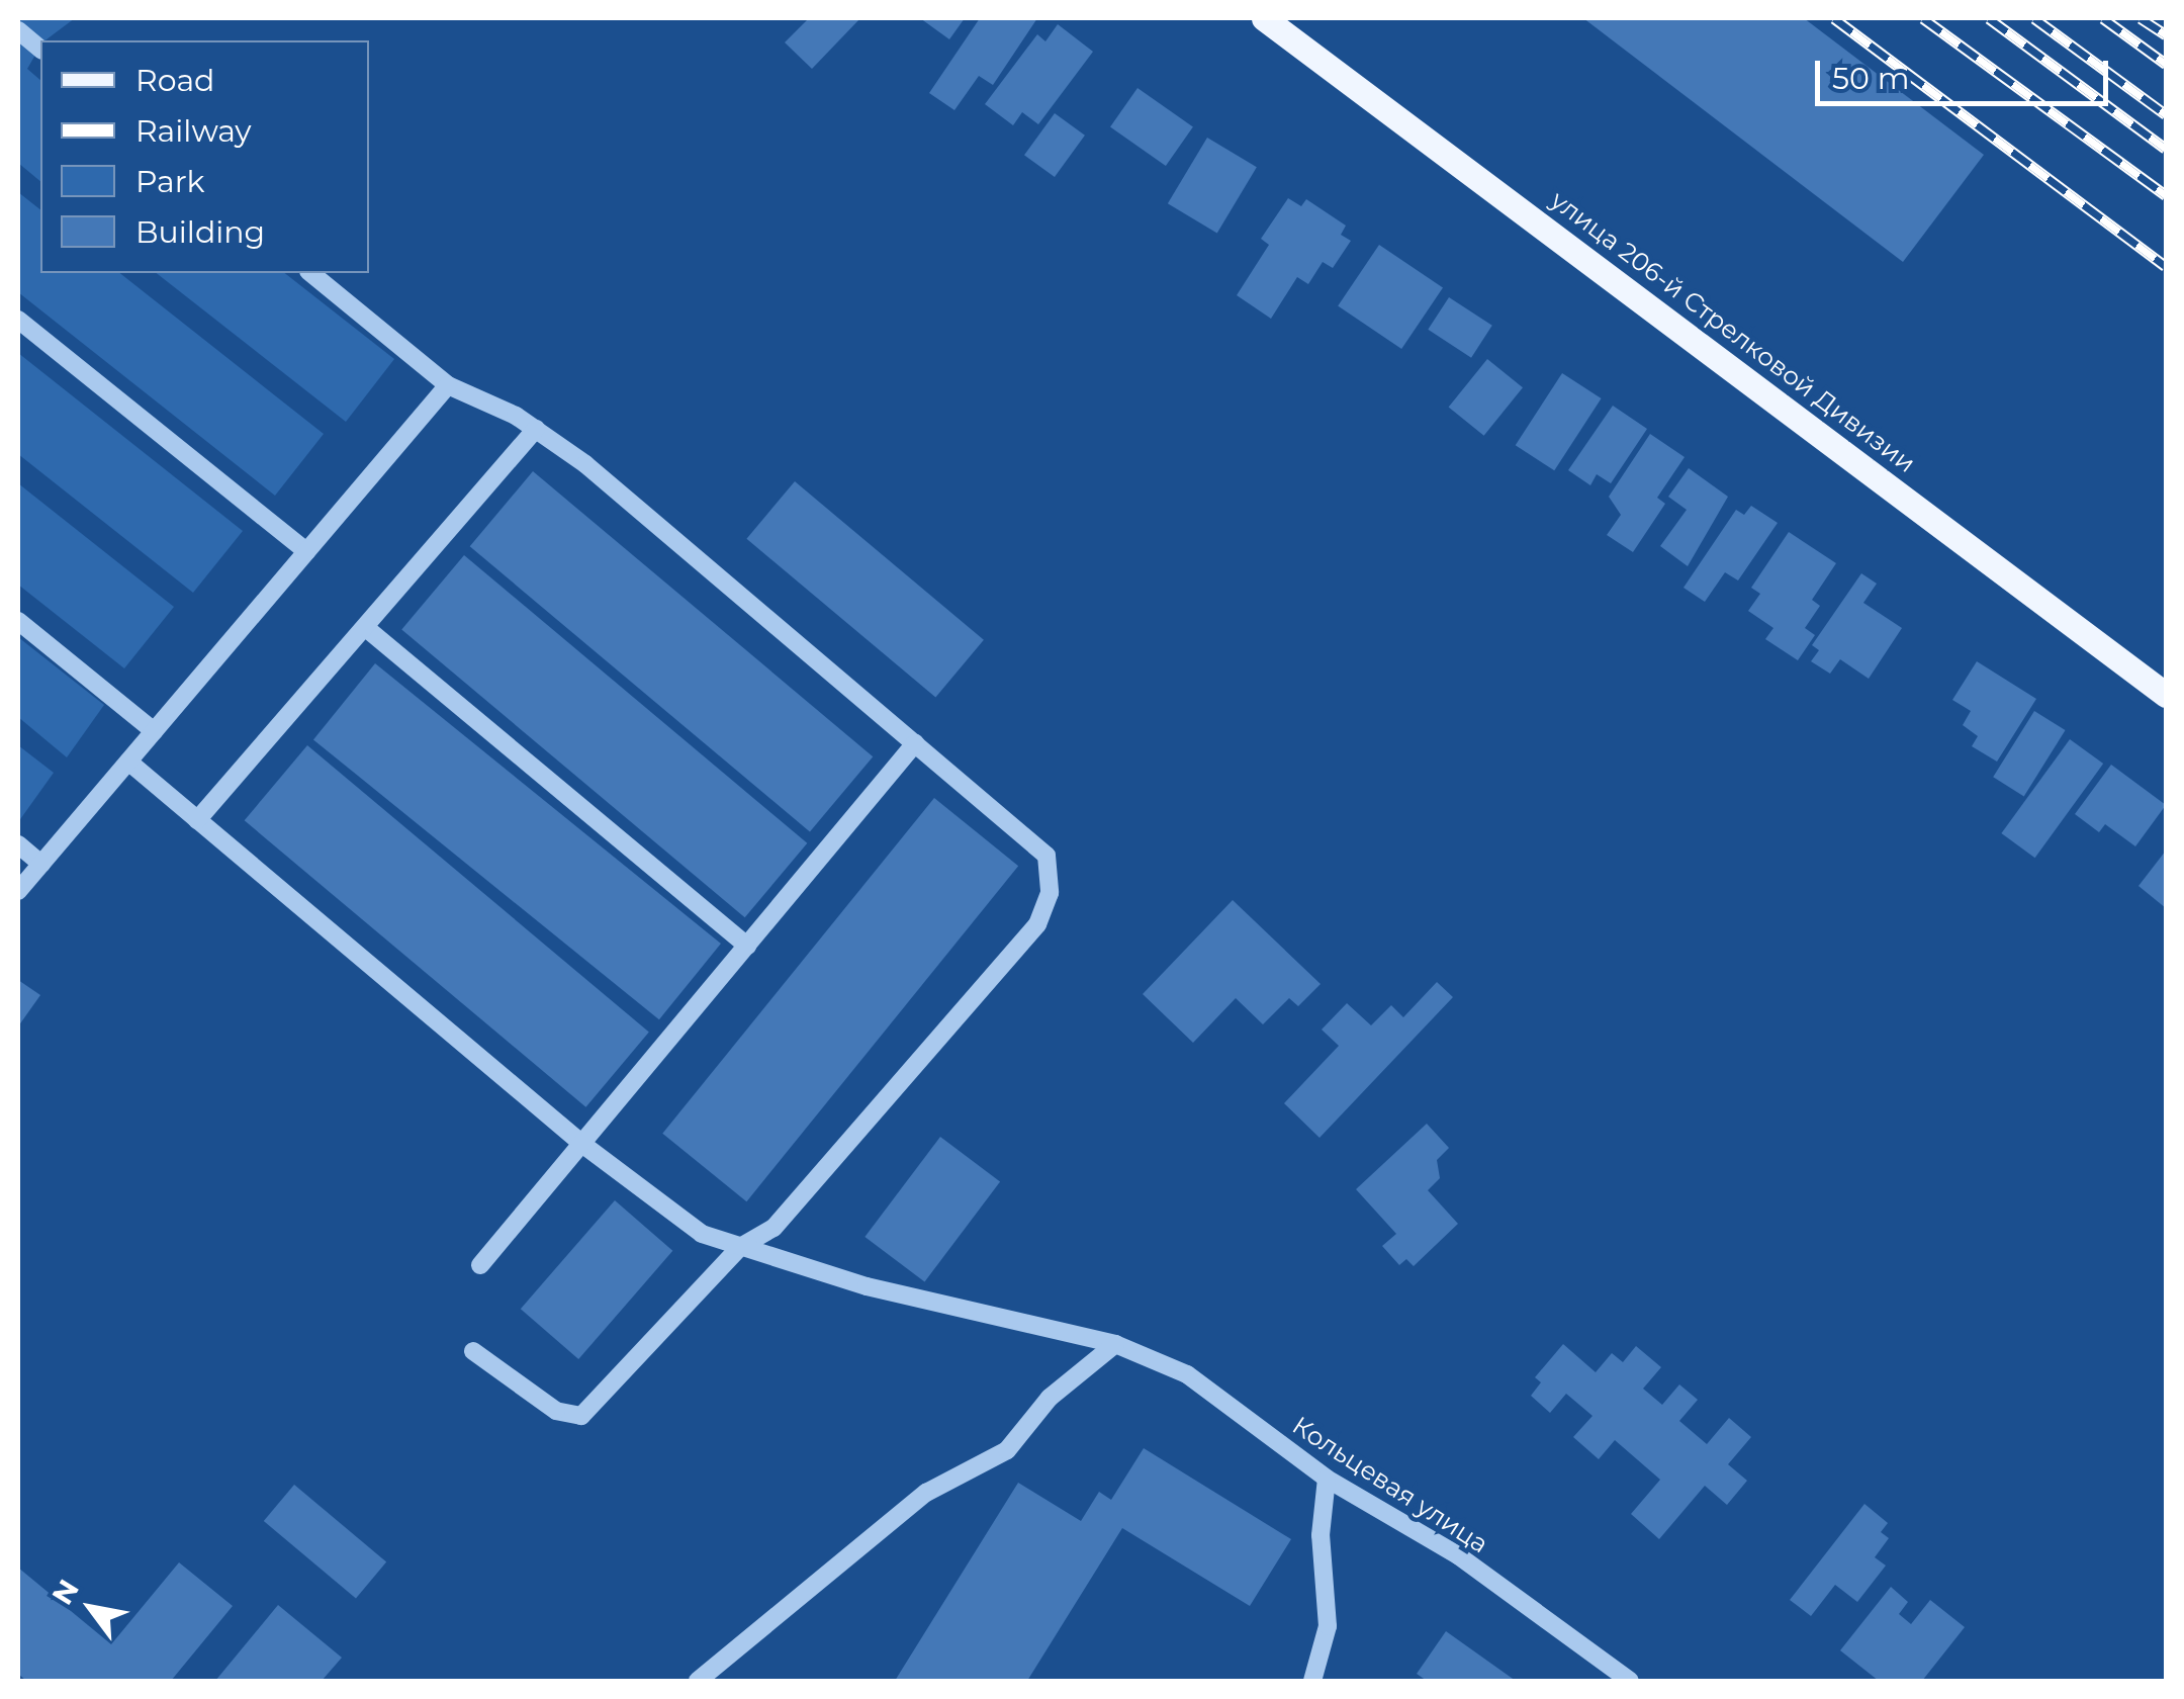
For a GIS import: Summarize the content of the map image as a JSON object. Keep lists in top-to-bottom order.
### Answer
{
  "streets": {
    "main road": ["улица 206-й Стрелковой Дивизии"],
    "street": ["Кольцевая улица"]
  },
  "legend": [
    "Road",
    "Railway",
    "Park",
    "Building"
  ],
  "scale_bar": "50 m",
  "north": "top left"
}
